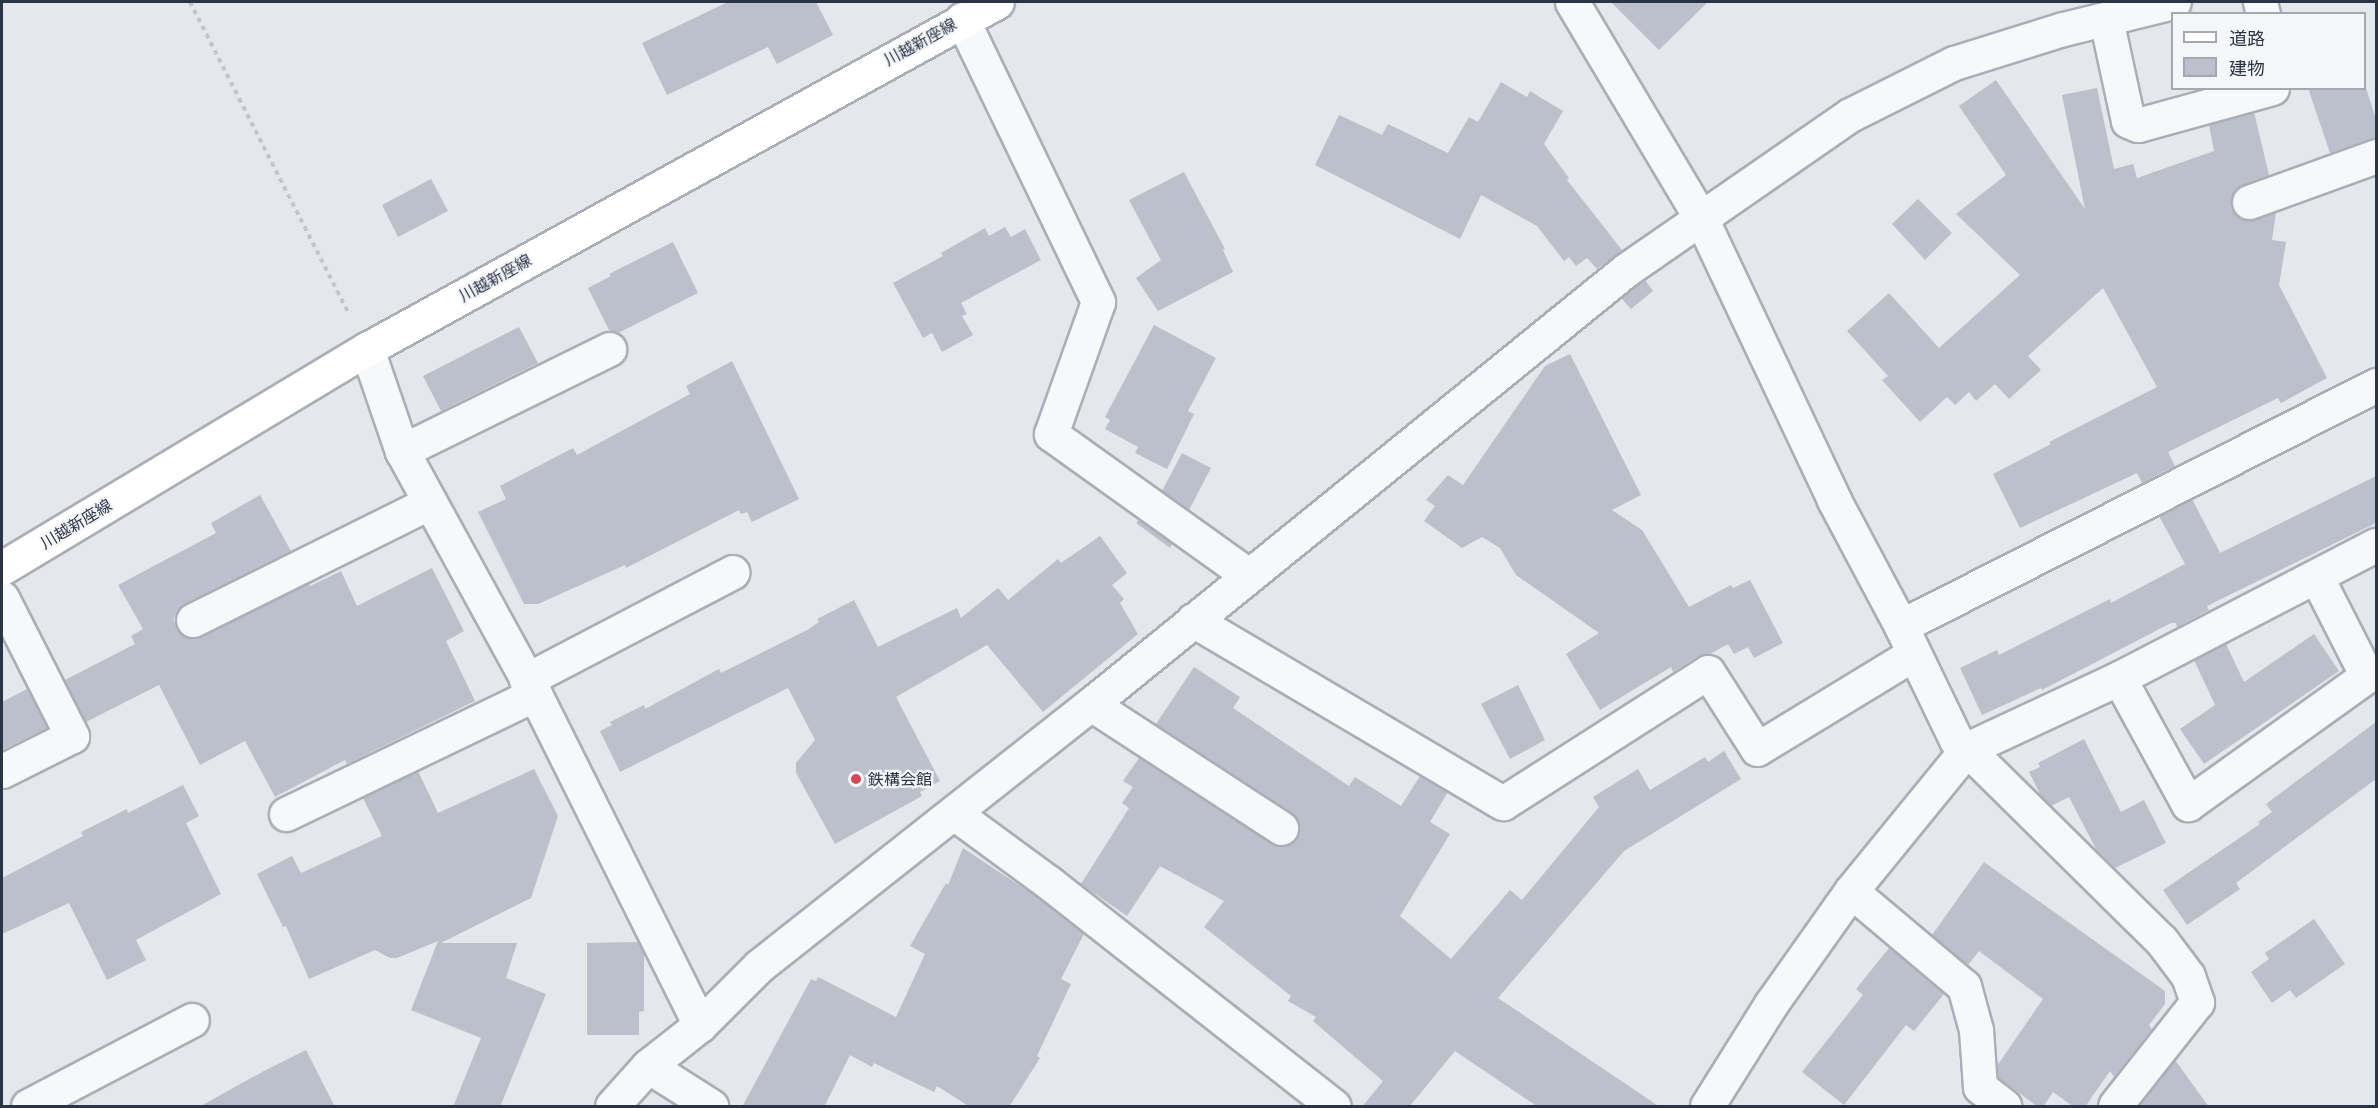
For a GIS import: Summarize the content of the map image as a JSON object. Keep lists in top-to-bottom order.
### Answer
{
  "streets": {
    "main road": ["川越新座線"]
  },
  "places": ["鉄構会館"],
  "legend": ["道路", "建物"]
}
